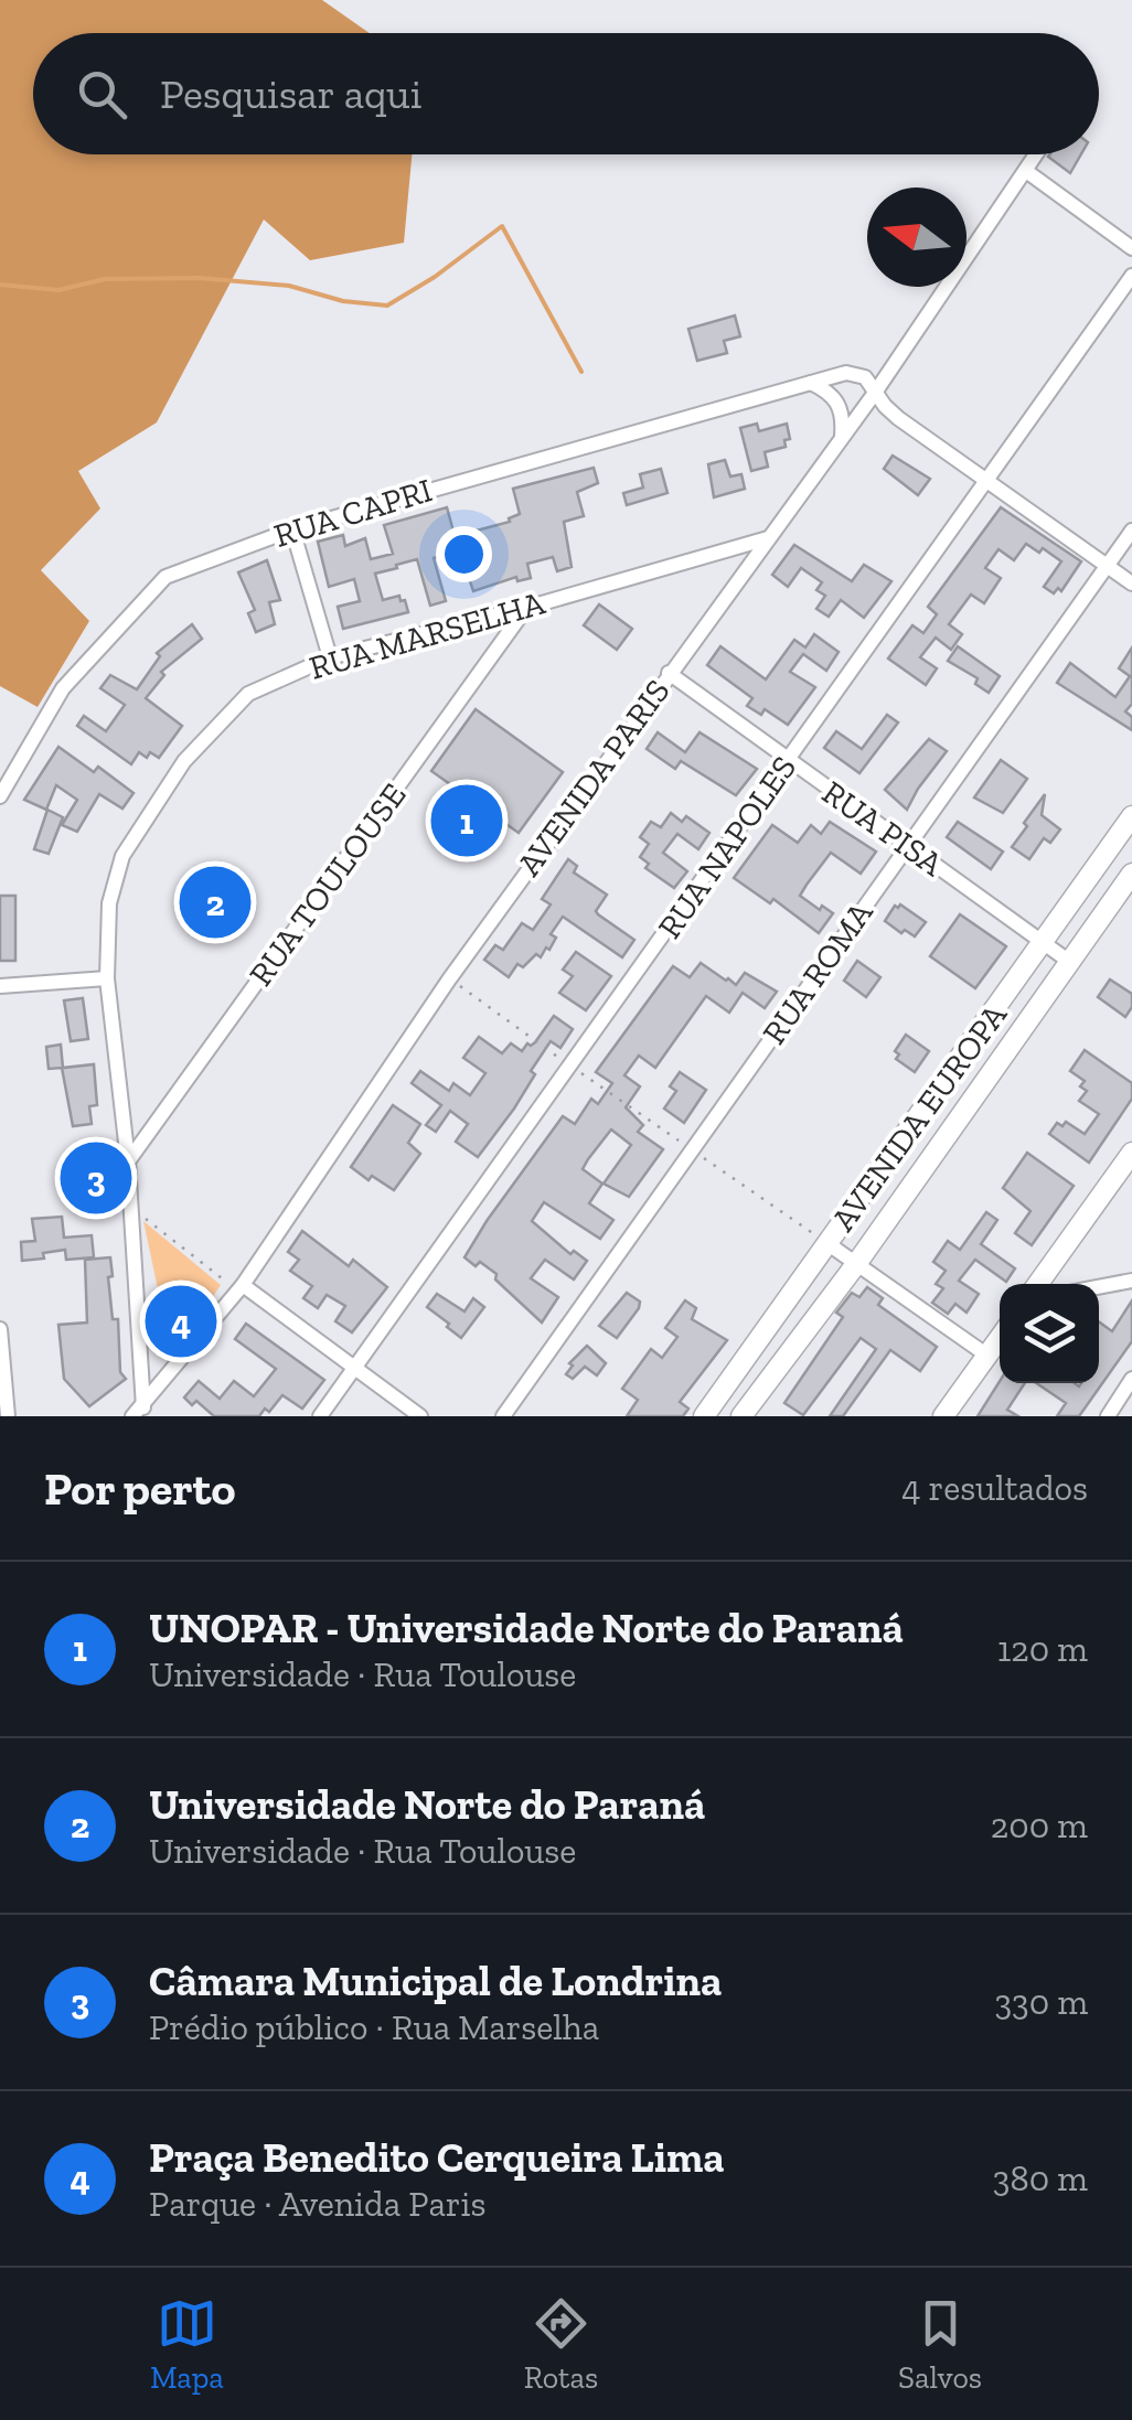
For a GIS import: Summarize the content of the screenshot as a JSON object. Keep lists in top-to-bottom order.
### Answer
{
  "streets": {
    "main road": ["AVENIDA EUROPA"],
    "street": [
      "RUA CAPRI",
      "RUA MARSELHA",
      "AVENIDA PARIS",
      "RUA PISA",
      "RUA NAPOLES",
      "RUA TOULOUSE",
      "RUA ROMA"
    ]
  },
  "crossings": [
    ["RUA CAPRI", "AVENIDA PARIS"],
    ["RUA CAPRI", "RUA NAPOLES"],
    ["RUA CAPRI", "RUA ROMA"],
    ["RUA MARSELHA", "AVENIDA PARIS"],
    ["RUA MARSELHA", "RUA TOULOUSE"],
    ["AVENIDA PARIS", "RUA PISA"],
    ["RUA PISA", "RUA NAPOLES"],
    ["RUA PISA", "RUA ROMA"],
    ["RUA PISA", "AVENIDA EUROPA"]
  ],
  "north": "left",
  "page": {
    "search": "Pesquisar aqui",
    "pins": [
      "1",
      "2",
      "3",
      "4"
    ],
    "heading": ["Por perto", "4 resultados"],
    "list": [
      {
        "mark": "1",
        "name": "UNOPAR - Universidade Norte do Paraná",
        "note": "Universidade · Rua Toulouse",
        "value": "120 m"
      },
      {
        "mark": "2",
        "name": "Universidade Norte do Paraná",
        "note": "Universidade · Rua Toulouse",
        "value": "200 m"
      },
      {
        "mark": "3",
        "name": "Câmara Municipal de Londrina",
        "note": "Prédio público · Rua Marselha",
        "value": "330 m"
      },
      {
        "mark": "4",
        "name": "Praça Benedito Cerqueira Lima",
        "note": "Parque · Avenida Paris",
        "value": "380 m"
      }
    ],
    "nav": ["Mapa", "Rotas", "Salvos"]
  }
}
